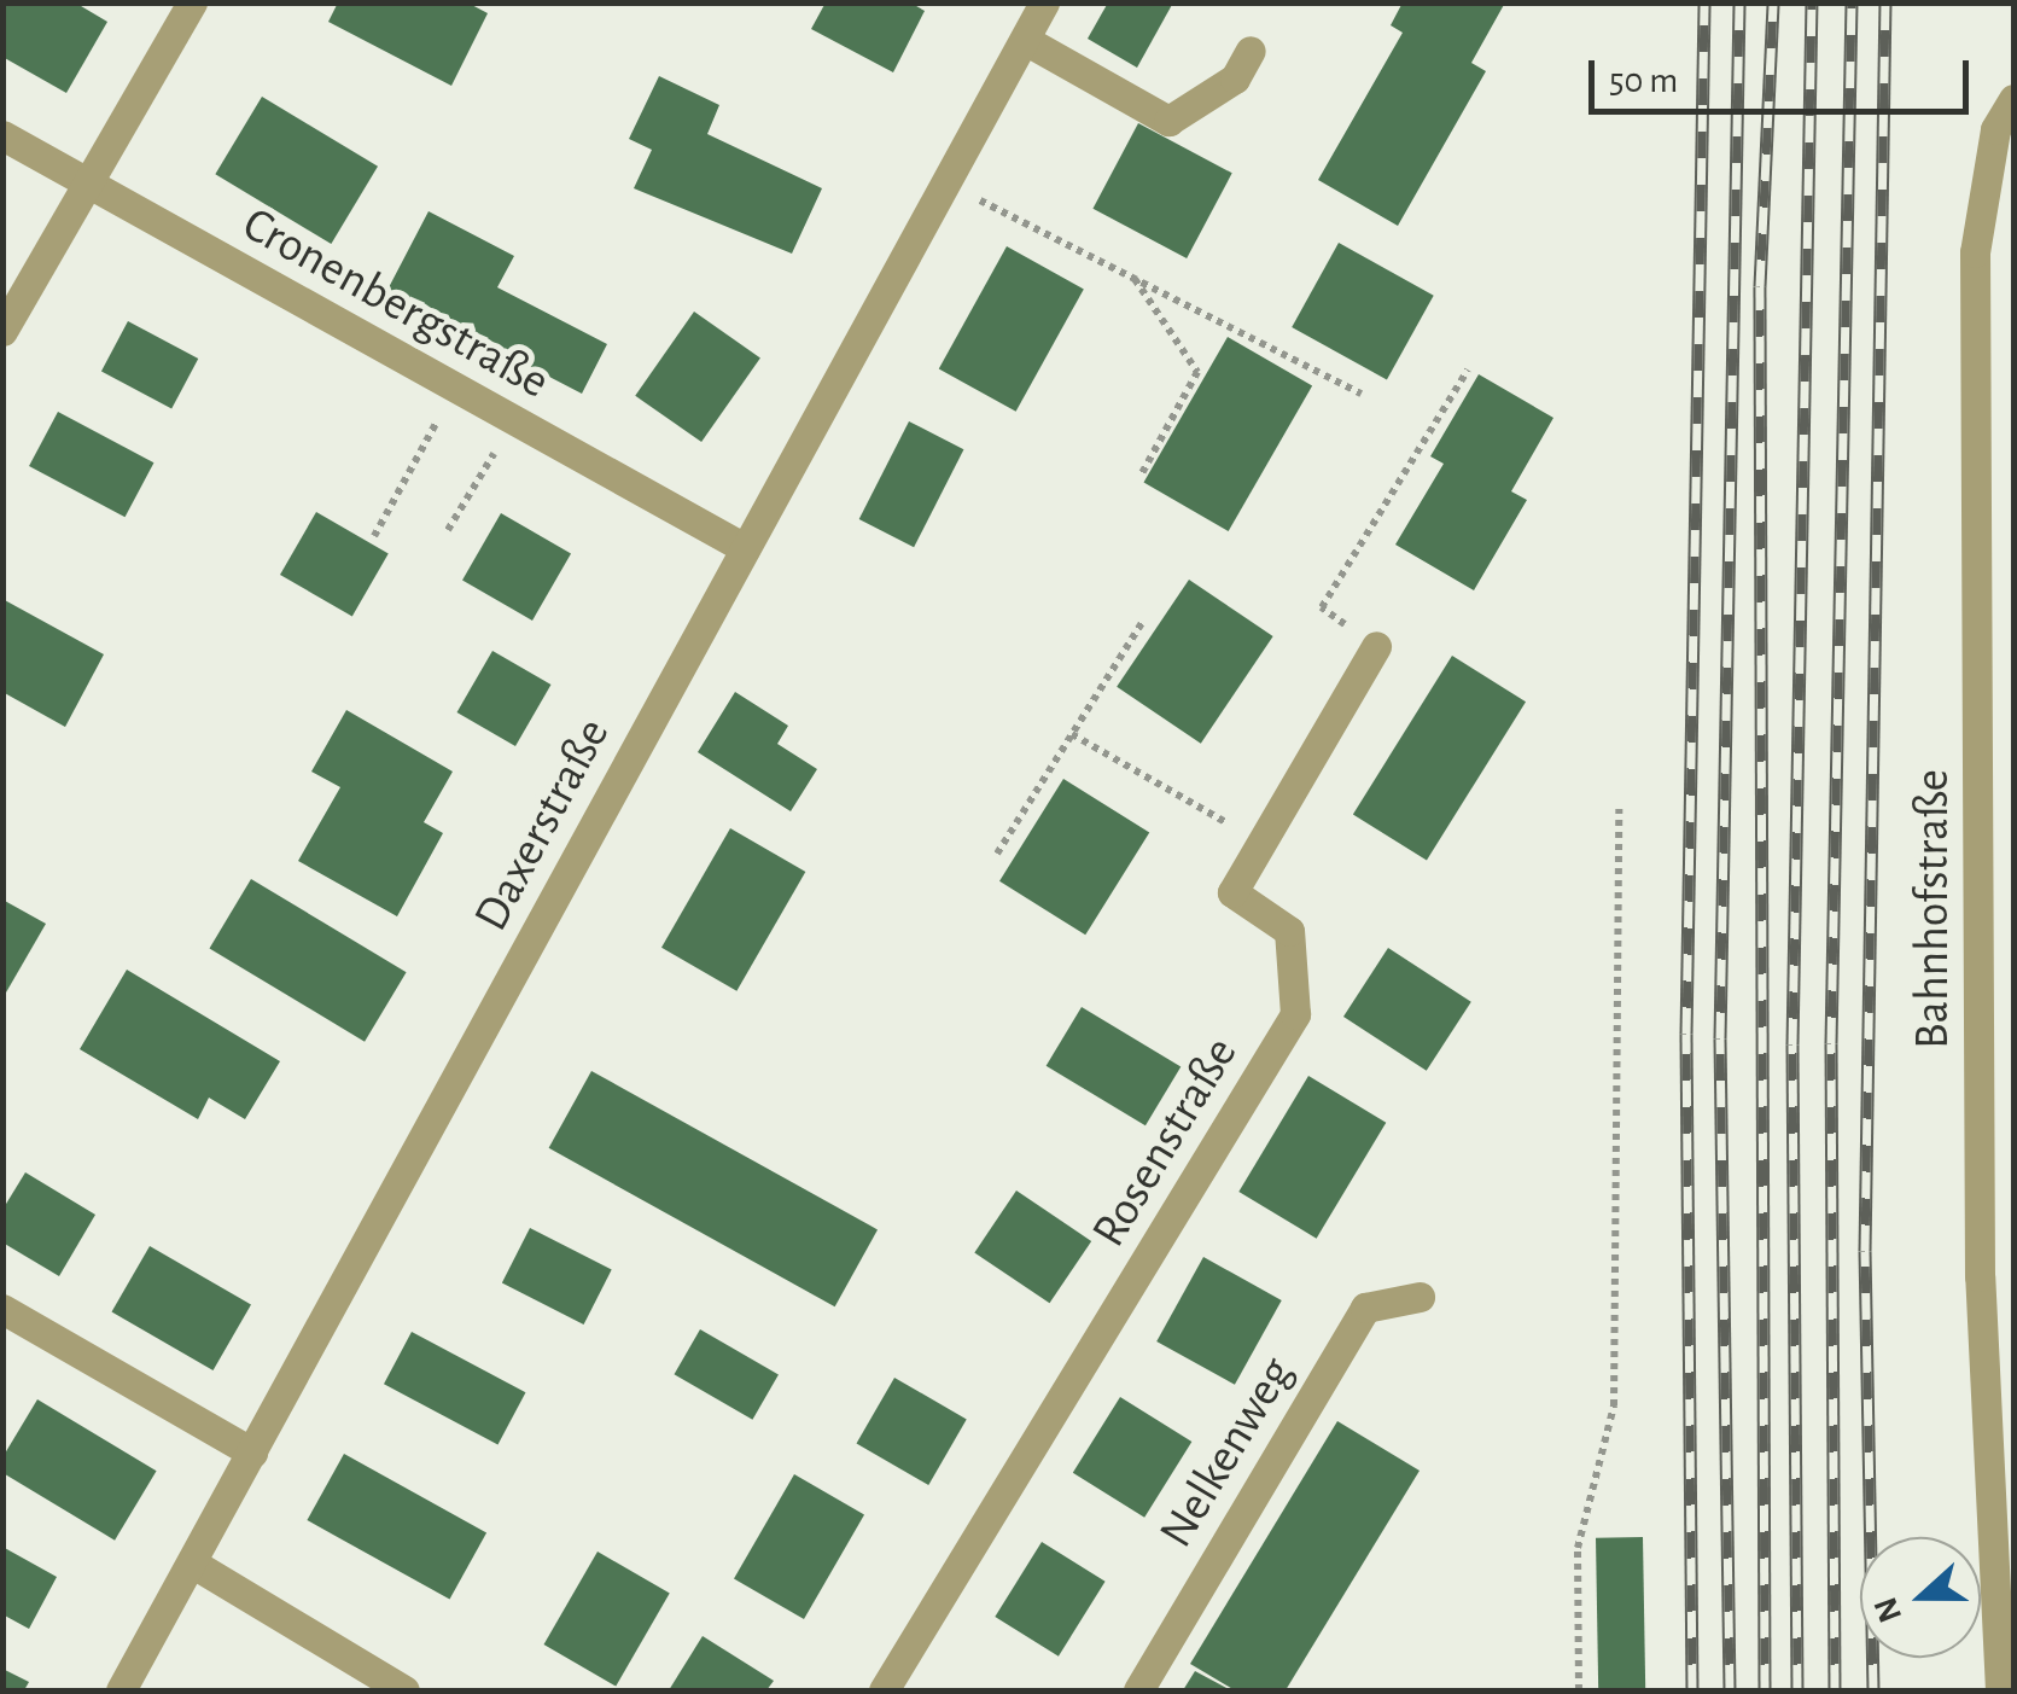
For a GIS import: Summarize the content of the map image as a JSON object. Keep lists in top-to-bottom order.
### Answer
{
  "streets": {
    "street": [
      "Cronenbergstraße",
      "Daxerstraße",
      "Bahnhofstraße",
      "Rosenstraße",
      "Nelkenweg"
    ]
  },
  "crossings": [
    ["Cronenbergstraße", "Daxerstraße"]
  ],
  "scale_bar": "50 m",
  "north": "left"
}
